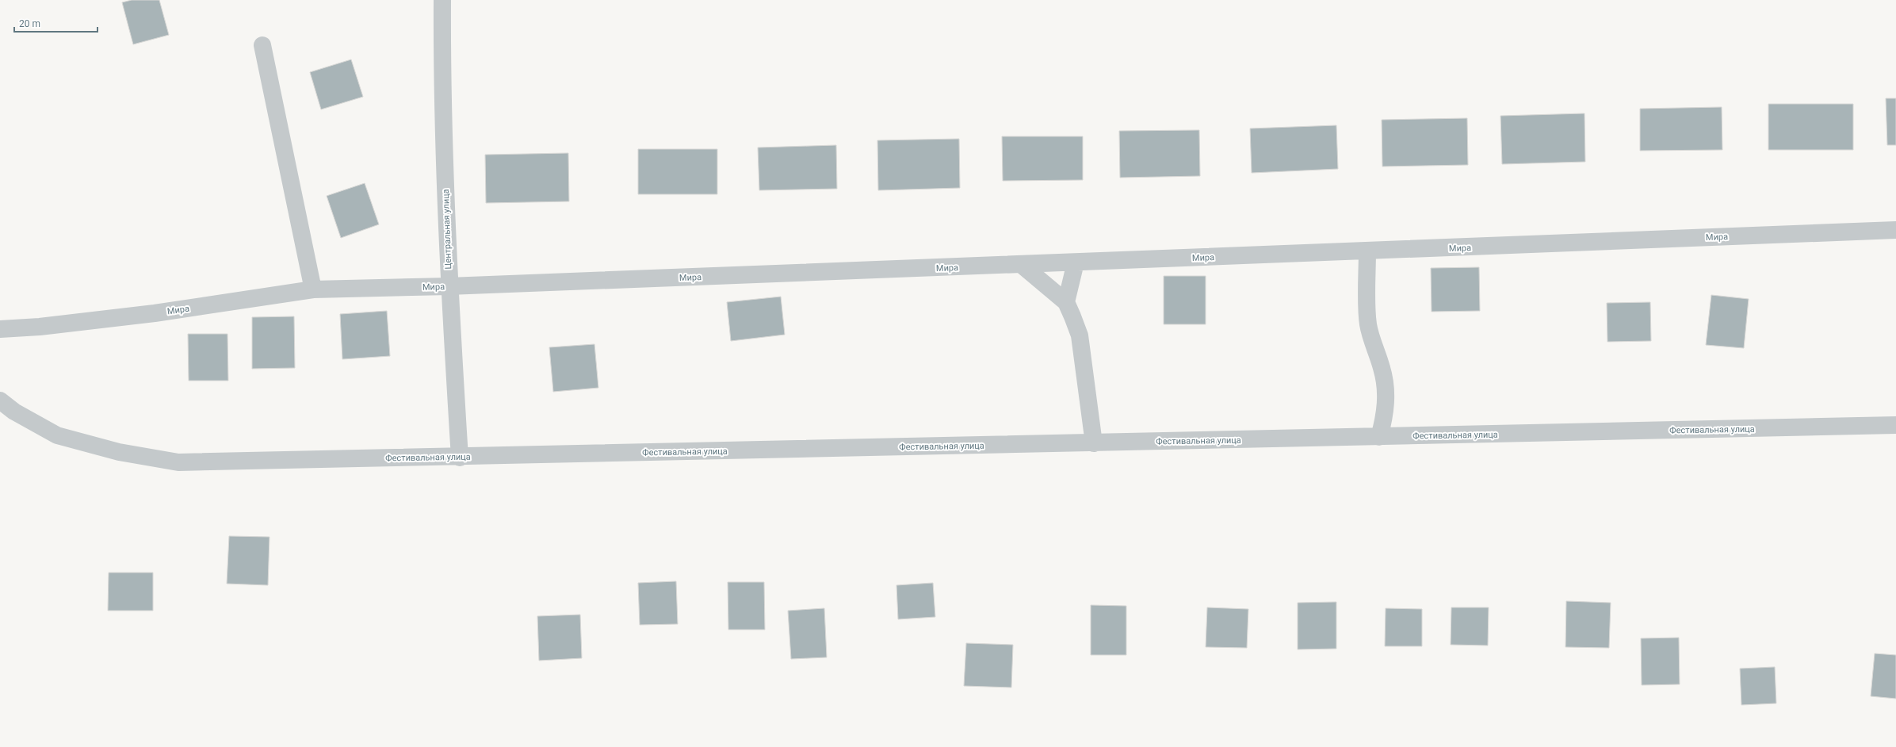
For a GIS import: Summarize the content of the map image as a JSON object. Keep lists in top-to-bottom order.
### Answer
{
  "streets": {
    "street": ["Центральная улица", "Мира", "Фестивальная улица"]
  },
  "crossings": [
    ["Центральная улица", "Мира"],
    ["Центральная улица", "Фестивальная улица"]
  ],
  "scale_bar": "20 m"
}
